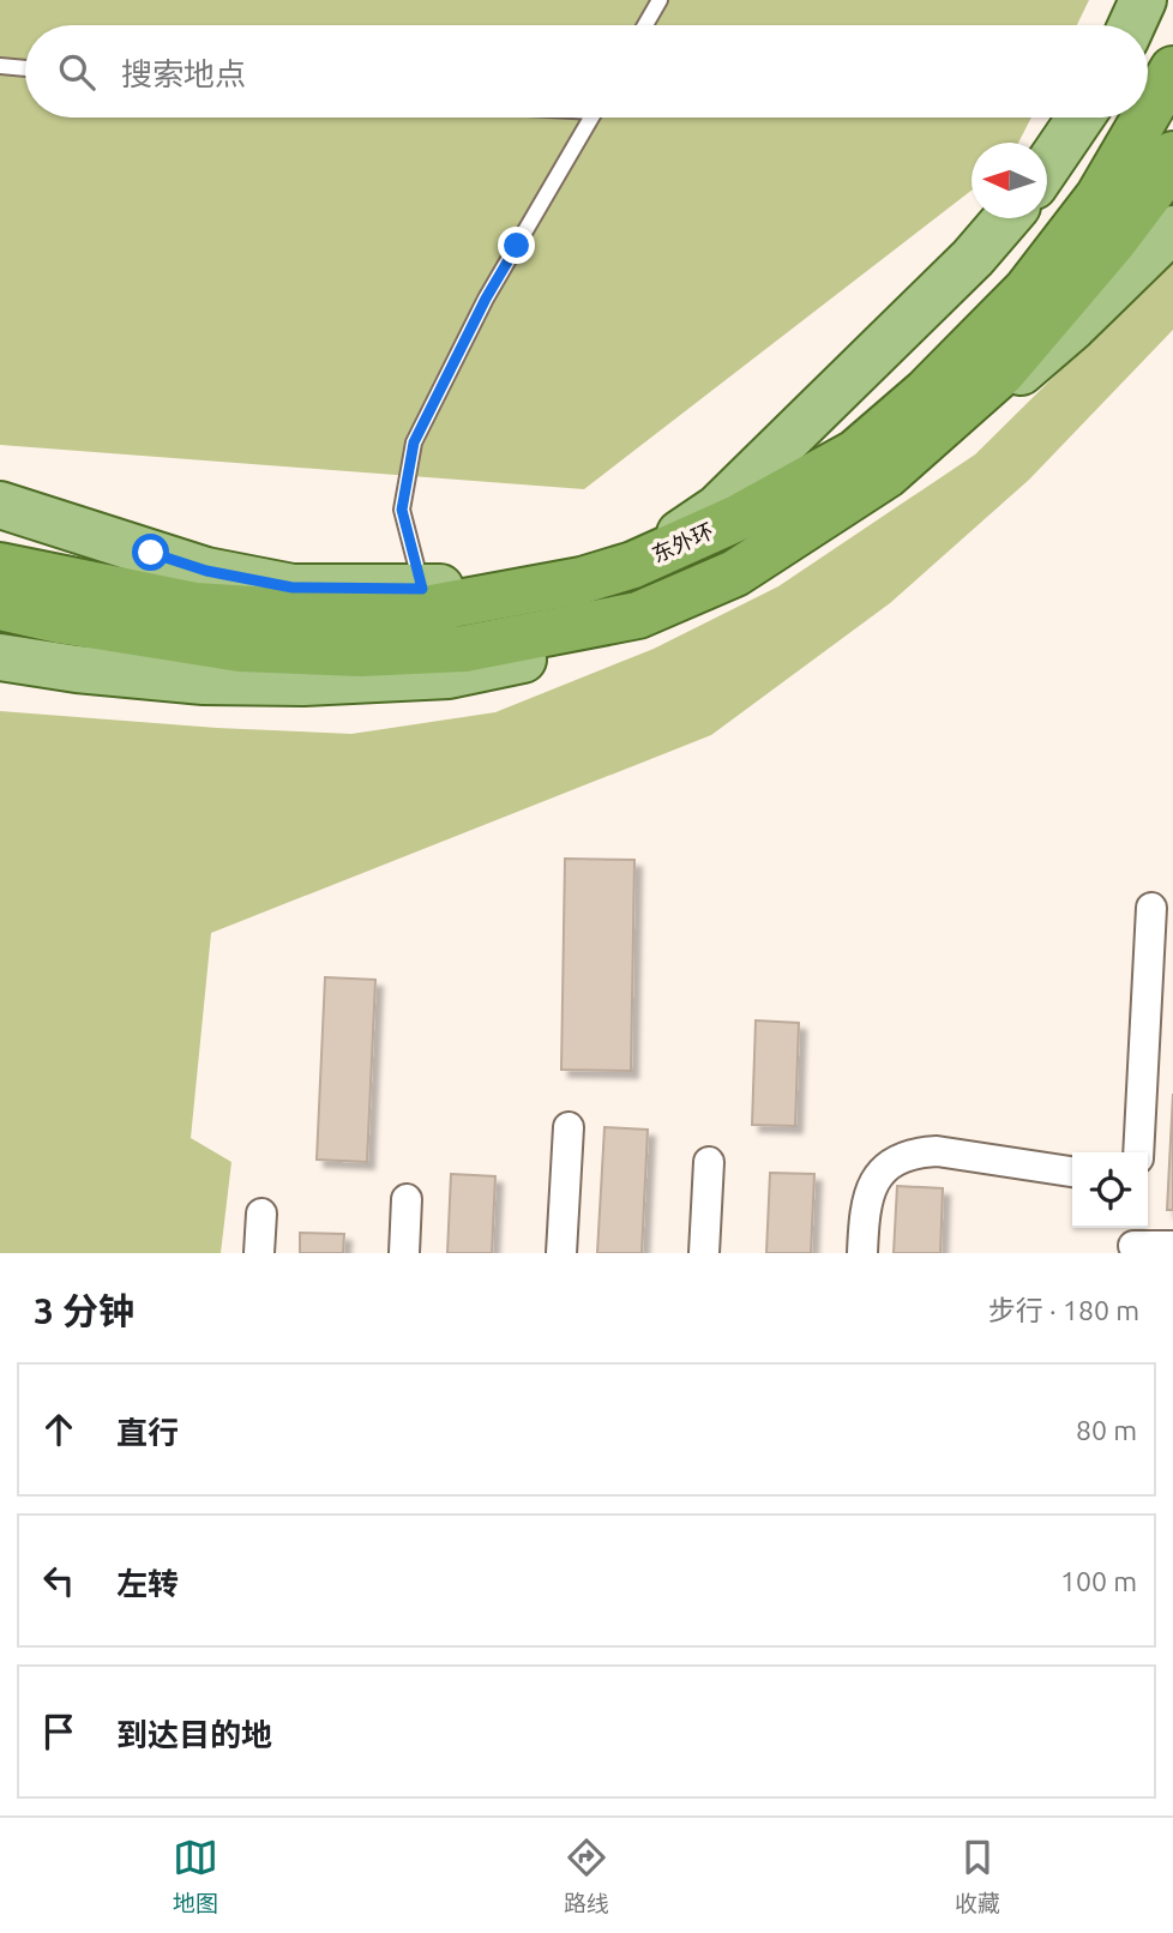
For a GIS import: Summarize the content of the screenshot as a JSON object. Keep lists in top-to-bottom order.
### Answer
{
  "streets": {
    "highway": ["东外环"]
  },
  "north": "left",
  "page": {
    "search": "搜索地点",
    "heading": ["3 分钟", "步行 · 180 m"],
    "list": [
      ["直行", "80 m"],
      ["左转", "100 m"],
      "到达目的地"
    ],
    "nav": ["地图", "路线", "收藏"]
  }
}
